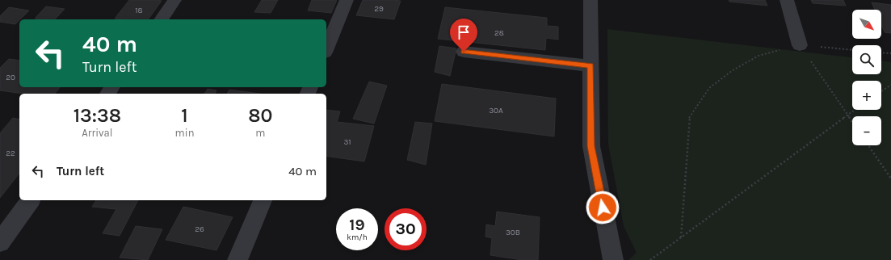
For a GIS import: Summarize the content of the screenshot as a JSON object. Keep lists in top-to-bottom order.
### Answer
{
  "house_numbers": [
    "29",
    "18",
    "28",
    "20",
    "30A",
    "31",
    "22",
    "26",
    "30B"
  ],
  "north": "bottom right",
  "page": {
    "map_buttons": ["+", "−"],
    "turn": ["40 m", "Turn left"],
    "eta": [
      "13:38",
      "Arrival",
      "1",
      "min",
      "80",
      "m"
    ],
    "list": [
      {
        "name": "Turn left",
        "value": "40 m"
      }
    ],
    "speed": "19 km/h",
    "limit": "30"
  }
}
